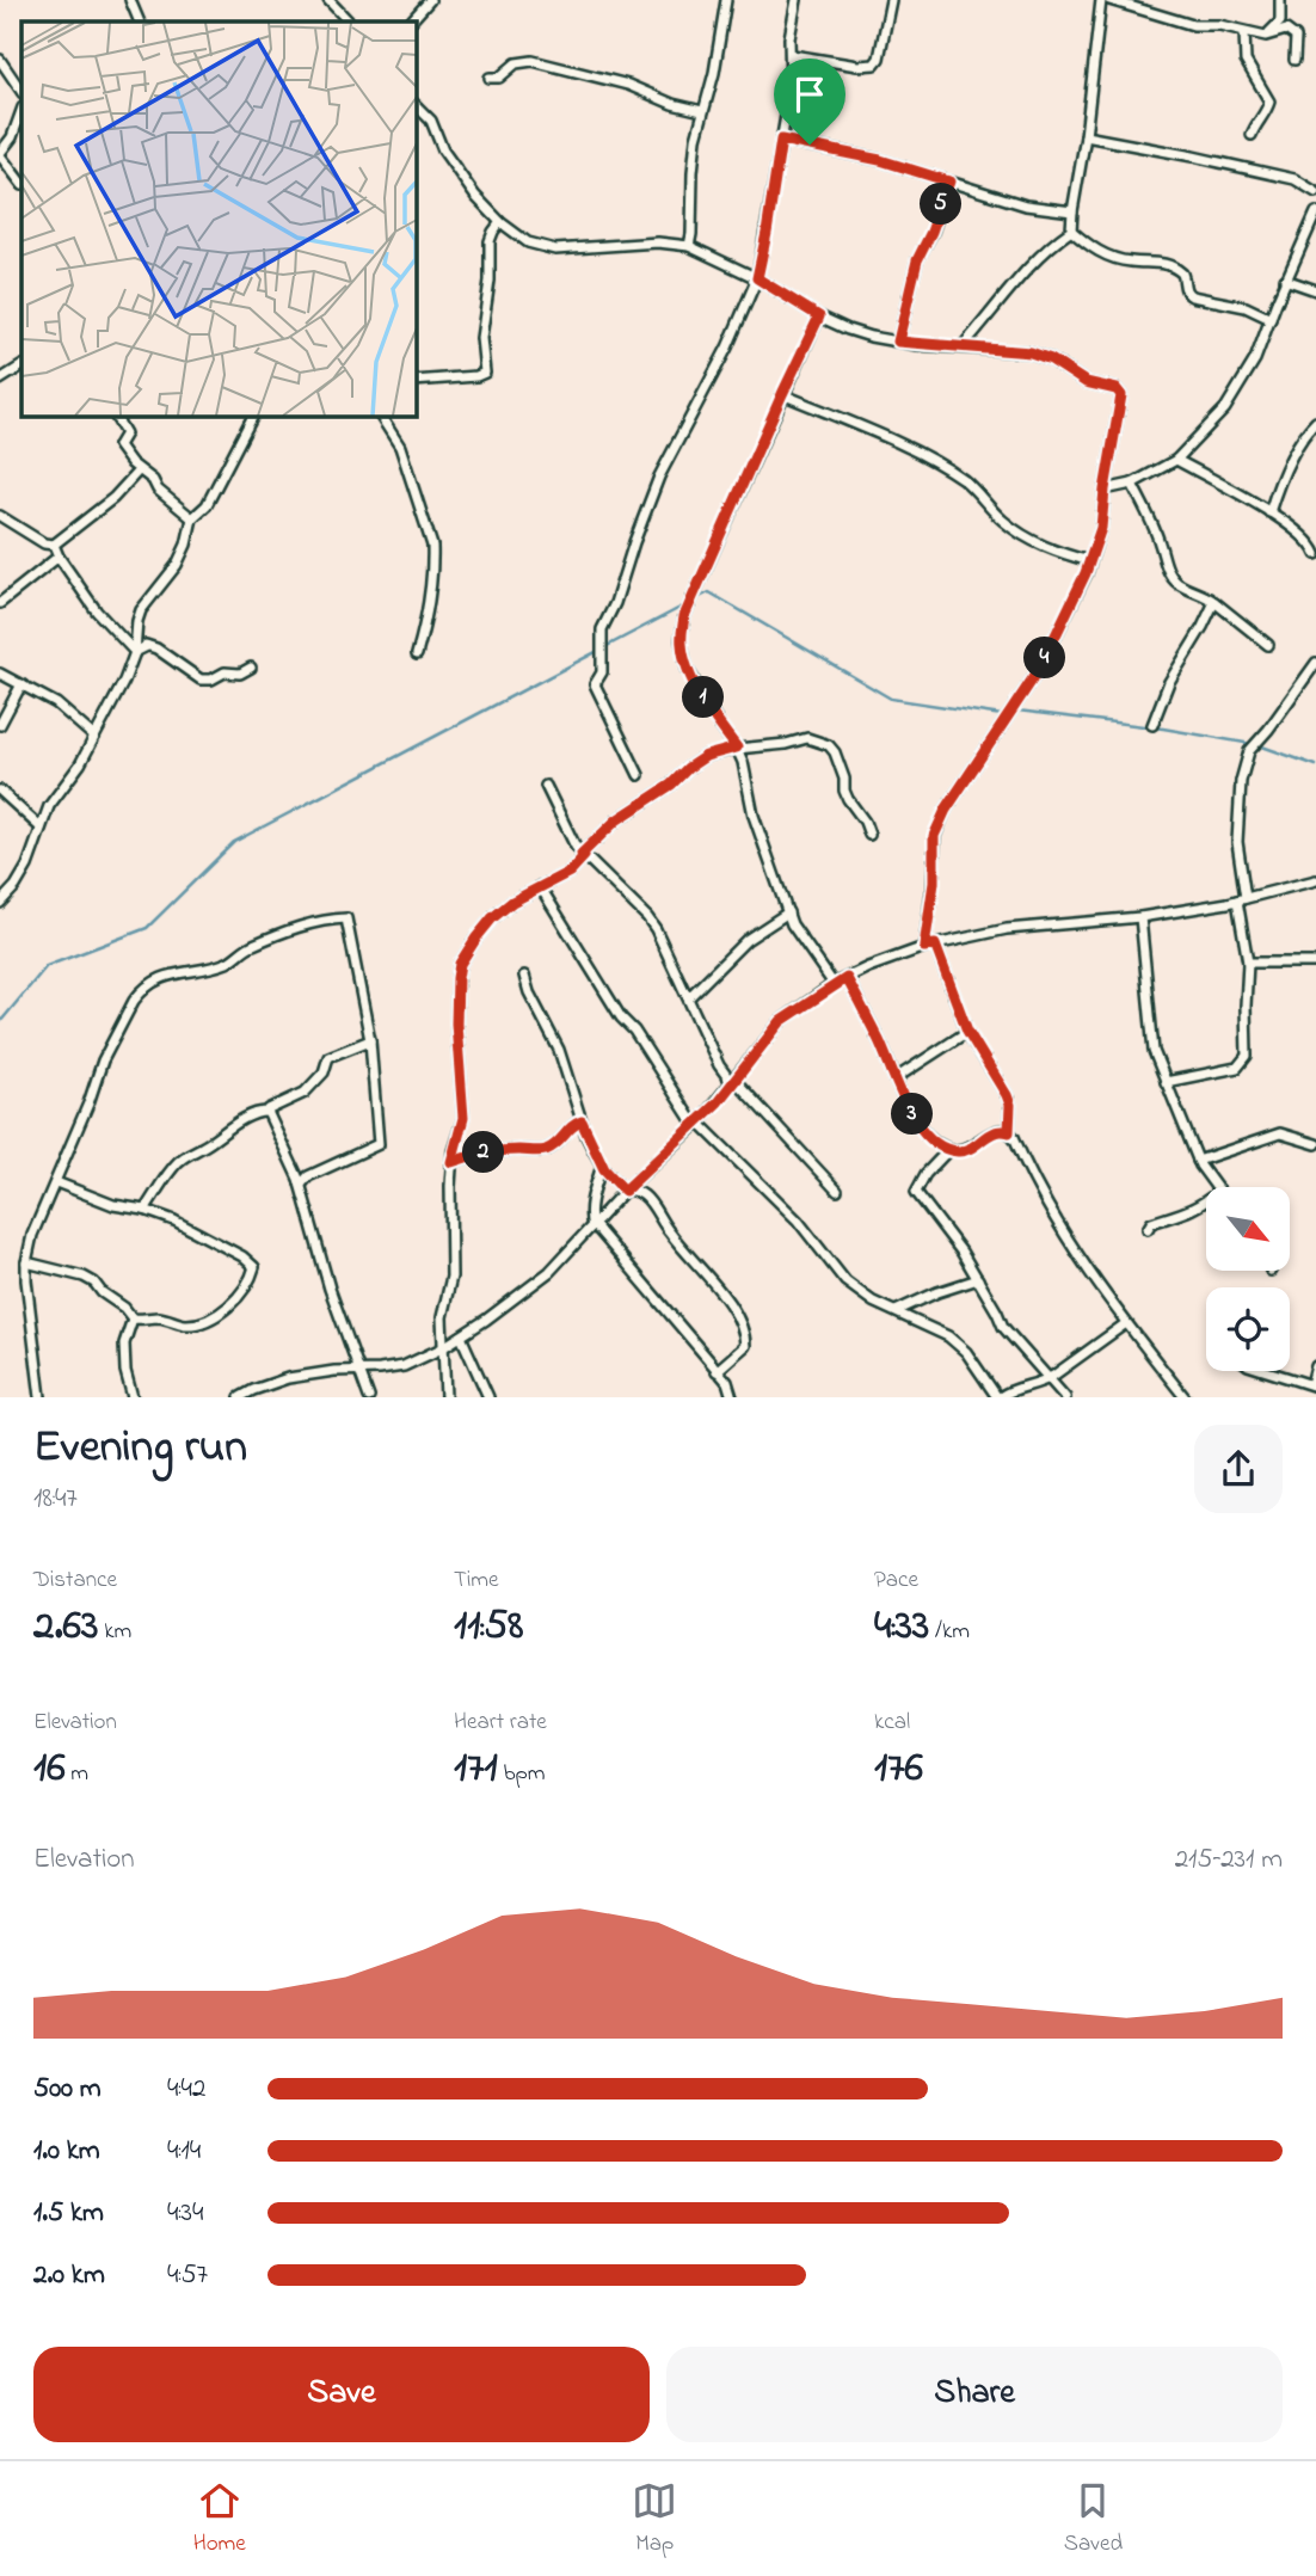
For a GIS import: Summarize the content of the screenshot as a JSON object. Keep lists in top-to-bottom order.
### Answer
{
  "north": "bottom right",
  "page": {
    "pins": [
      "5",
      "4",
      "1",
      "3",
      "2"
    ],
    "heading": ["Evening run", "18:47"],
    "stats": [
      ["Distance", "2.63 km"],
      ["Time", "11:58"],
      ["Pace", "4:33 /km"],
      ["Elevation", "16 m"],
      ["Heart rate", "171 bpm"],
      ["kcal", "176"]
    ],
    "chart": ["Elevation", "215–231 m"],
    "list": [
      {
        "name": "500 m",
        "note": "4:42"
      },
      {
        "name": "1.0 km",
        "note": "4:14"
      },
      {
        "name": "1.5 km",
        "note": "4:34"
      },
      {
        "name": "2.0 km",
        "note": "4:57"
      }
    ],
    "buttons": ["Save", "Share"],
    "tabs": ["Home", "Map", "Saved"]
  }
}
